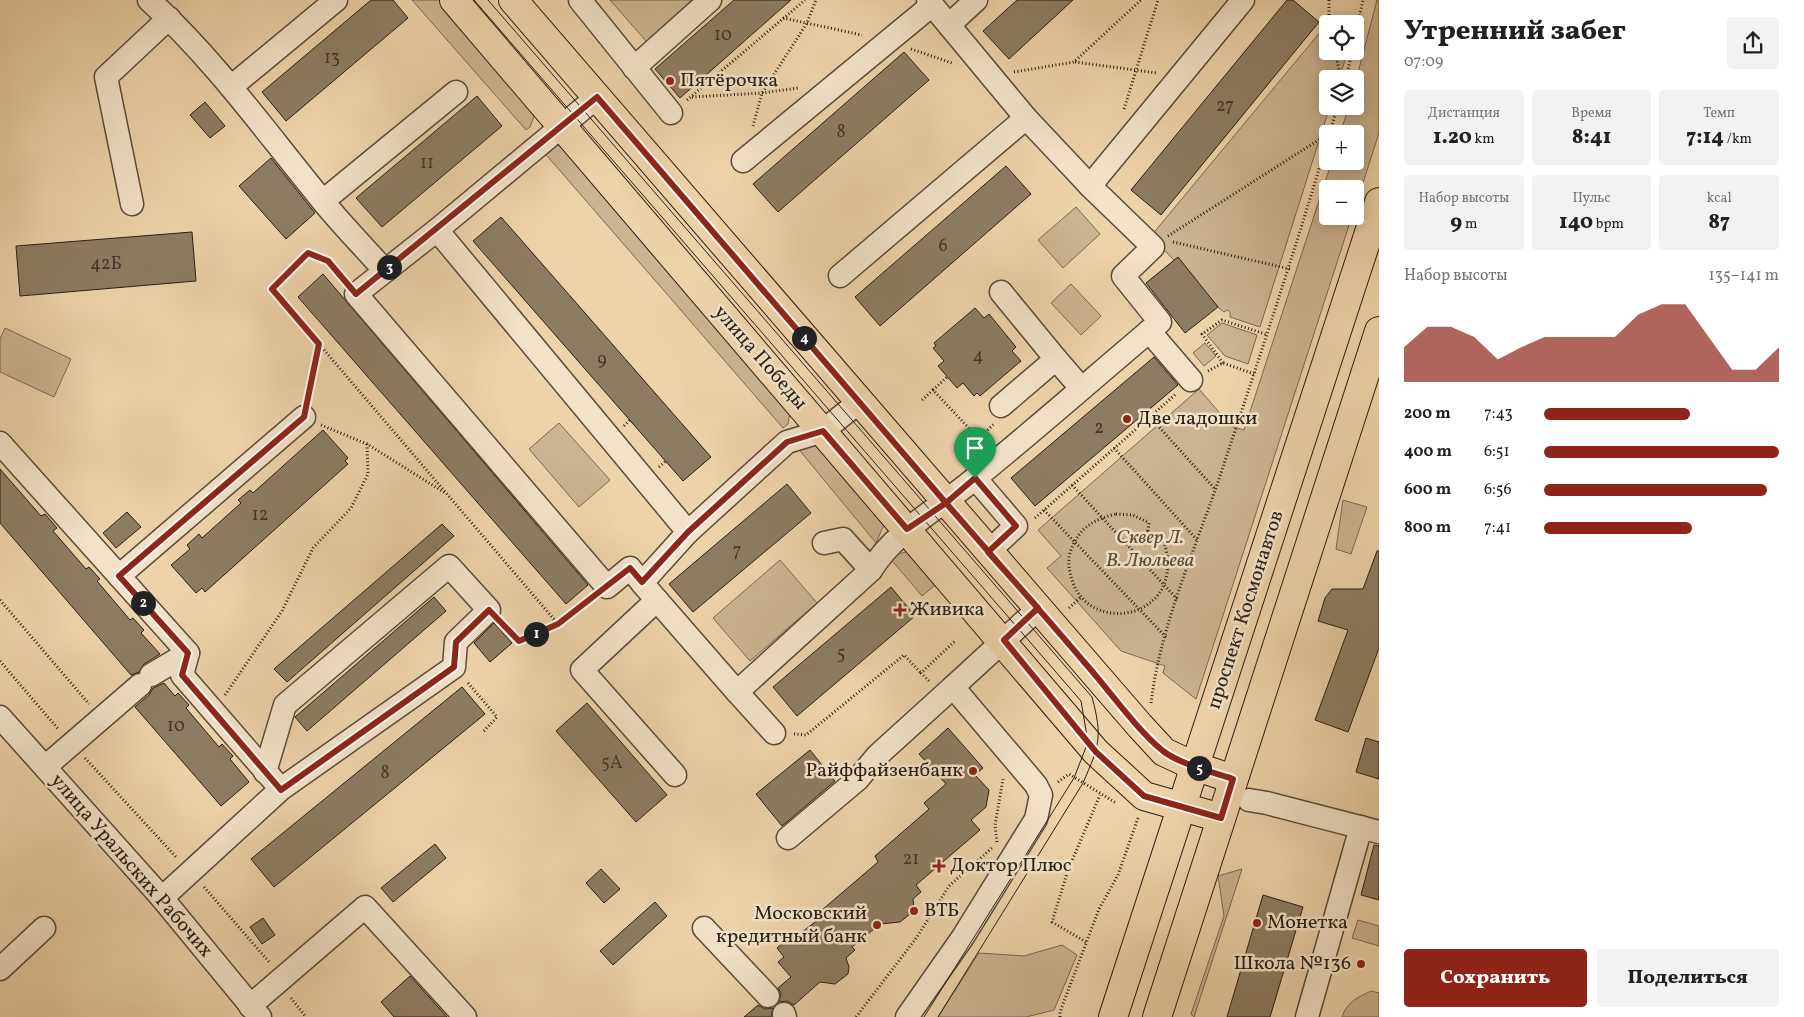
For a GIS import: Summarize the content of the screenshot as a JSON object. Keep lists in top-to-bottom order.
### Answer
{
  "streets": {
    "main road": ["улица Победы", "проспект Космонавтов"],
    "street": ["улица Уральских Рабочих"]
  },
  "crossings": [
    ["улица Победы", "проспект Космонавтов"]
  ],
  "parks": ["Сквер Л. В. Люльева"],
  "places": {
    "other": [
      "Пятёрочка",
      "Две ладошки",
      "Райффайзенбанк",
      "ВТБ",
      "Монетка",
      "Московский кредитный банк",
      "Школа №136"
    ],
    "health": ["Живика", "Доктор Плюс"]
  },
  "house_numbers": [
    "10",
    "13",
    "27",
    "8",
    "11",
    "6",
    "42Б",
    "4",
    "9",
    "2",
    "12",
    "7",
    "5",
    "10",
    "5А",
    "8",
    "21"
  ],
  "page": {
    "heading": ["Утренний забег", "07:09"],
    "map_buttons": ["+", "−"],
    "stats": [
      ["Дистанция", "1.20 km"],
      ["Время", "8:41"],
      ["Темп", "7:14 /km"],
      ["Набор высоты", "9 m"],
      ["Пульс", "140 bpm"],
      ["kcal", "87"]
    ],
    "pins": [
      "3",
      "4",
      "2",
      "1",
      "5"
    ],
    "chart": ["Набор высоты", "135–141 m"],
    "list": [
      {
        "name": "200 m",
        "note": "7:43"
      },
      {
        "name": "400 m",
        "note": "6:51"
      },
      {
        "name": "600 m",
        "note": "6:56"
      },
      {
        "name": "800 m",
        "note": "7:41"
      }
    ],
    "buttons": ["Сохранить", "Поделиться"]
  }
}
